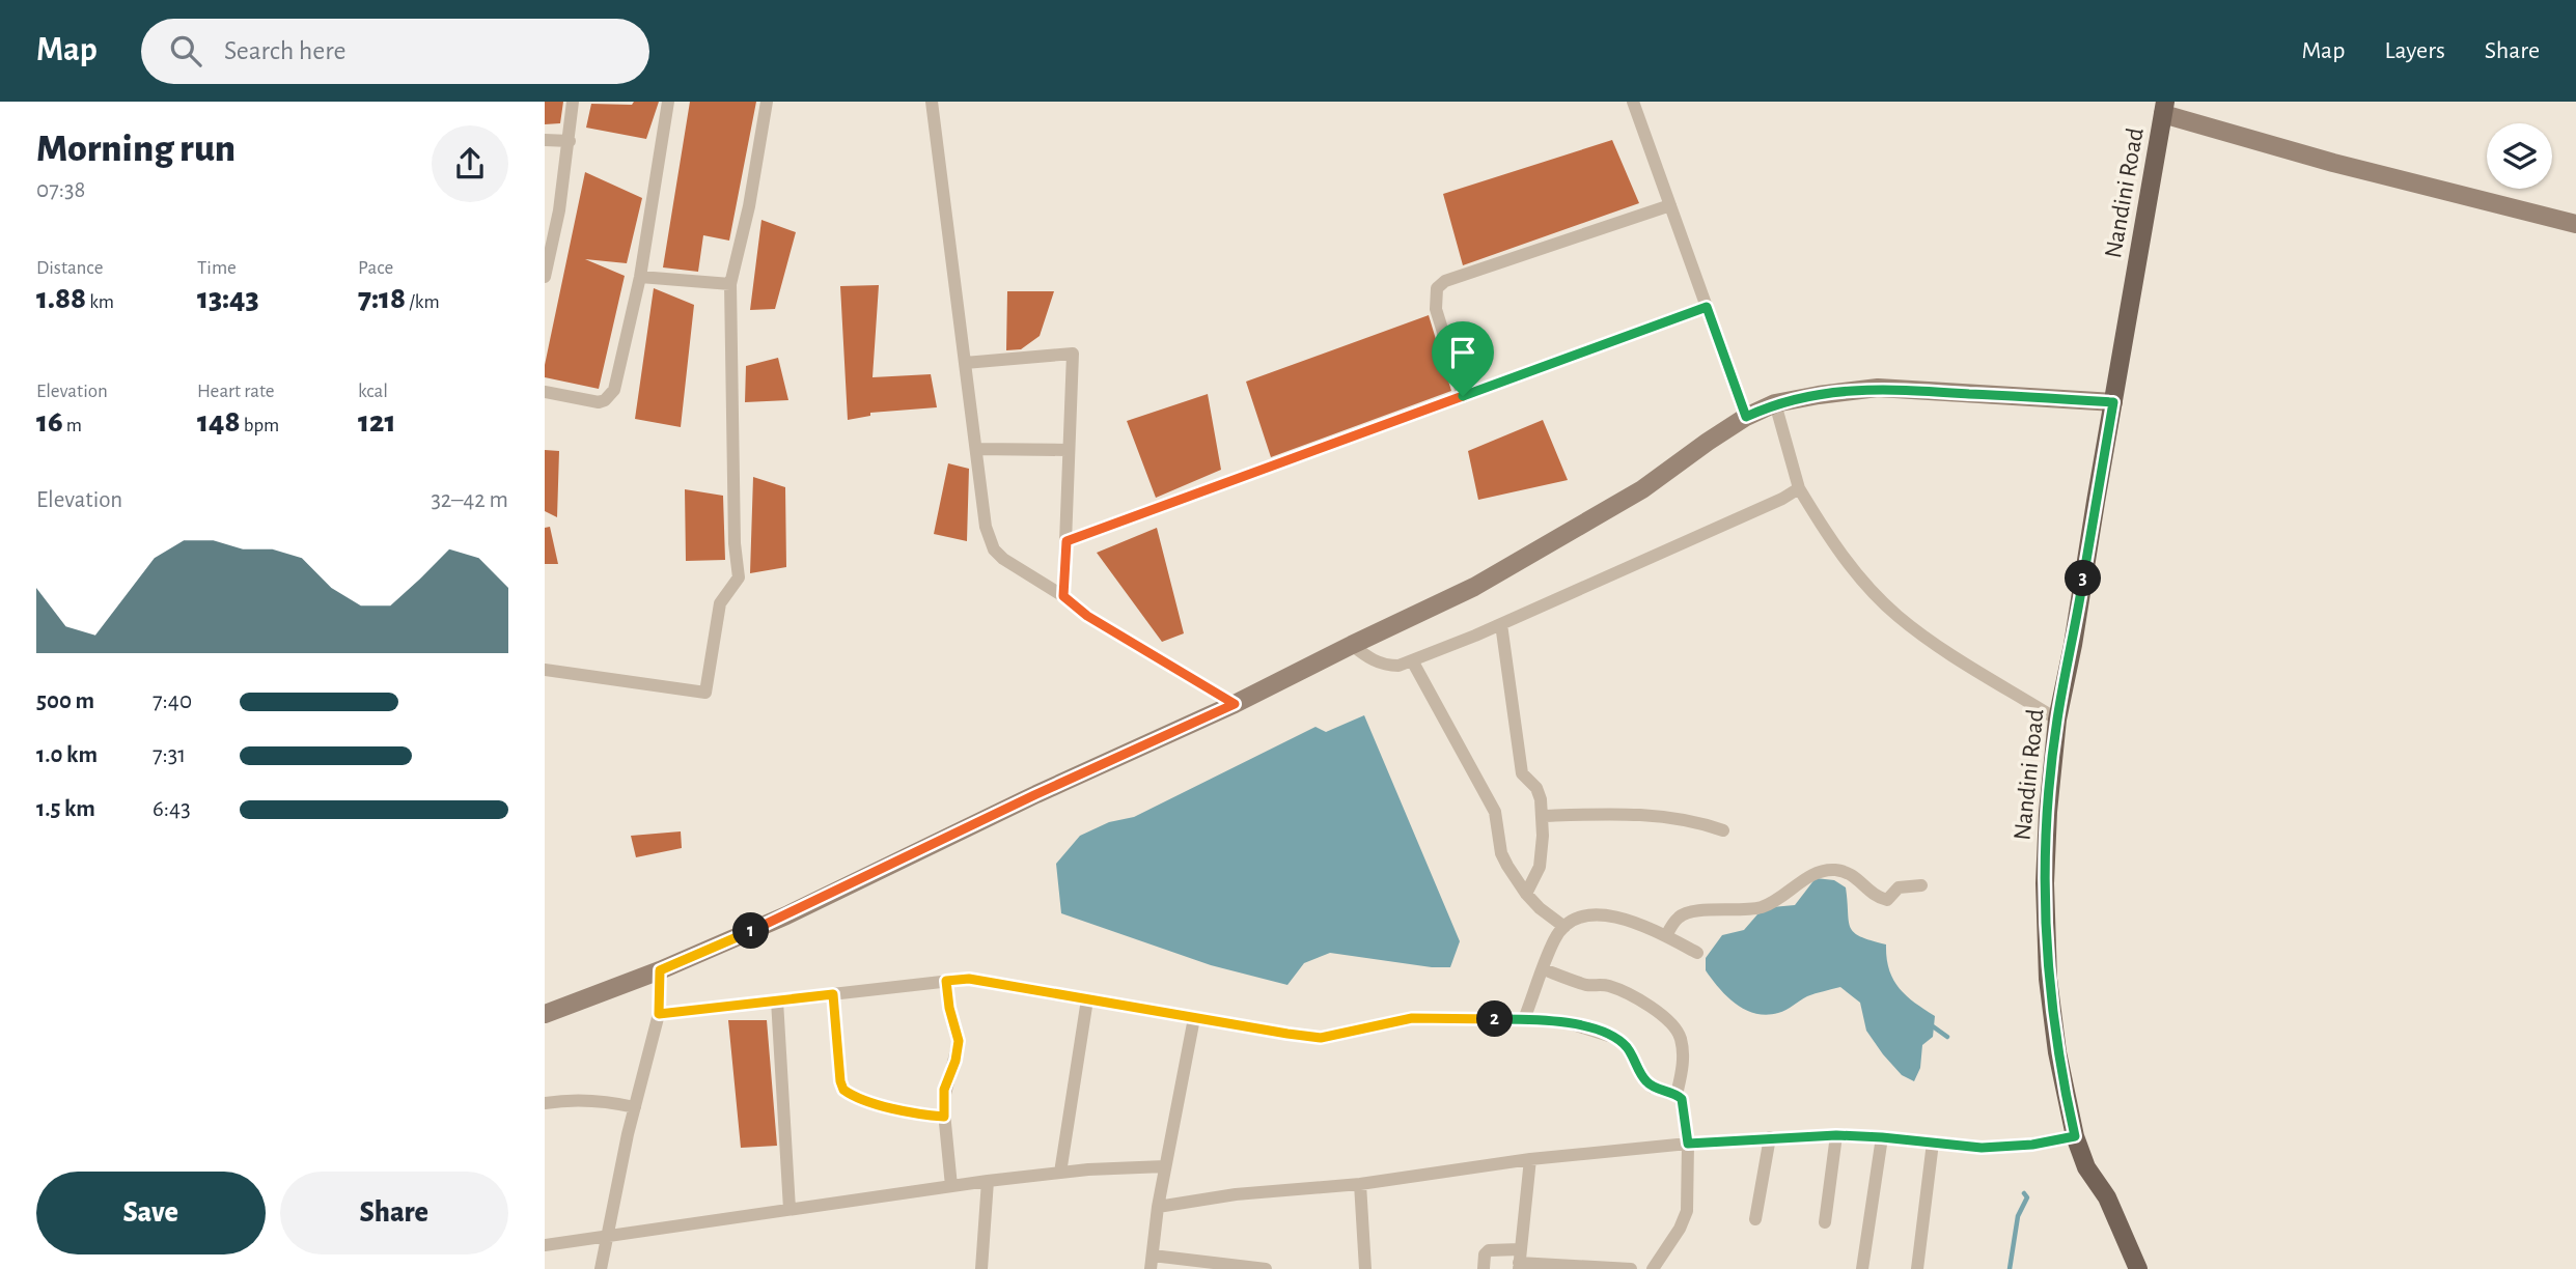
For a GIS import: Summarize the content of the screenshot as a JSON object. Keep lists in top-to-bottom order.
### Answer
{
  "streets": {
    "main road": ["Nandini Road"]
  },
  "page": {
    "header": "Map",
    "search": "Search here",
    "nav": ["Map", "Layers", "Share"],
    "heading": ["Morning run", "07:38"],
    "stats": [
      ["Distance", "1.88 km"],
      ["Time", "13:43"],
      ["Pace", "7:18 /km"],
      ["Elevation", "16 m"],
      ["Heart rate", "148 bpm"],
      ["kcal", "121"]
    ],
    "chart": ["Elevation", "32–42 m"],
    "pins": ["3", "1", "2"],
    "list": [
      {
        "name": "500 m",
        "note": "7:40"
      },
      {
        "name": "1.0 km",
        "note": "7:31"
      },
      {
        "name": "1.5 km",
        "note": "6:43"
      }
    ],
    "buttons": ["Save", "Share"]
  }
}
